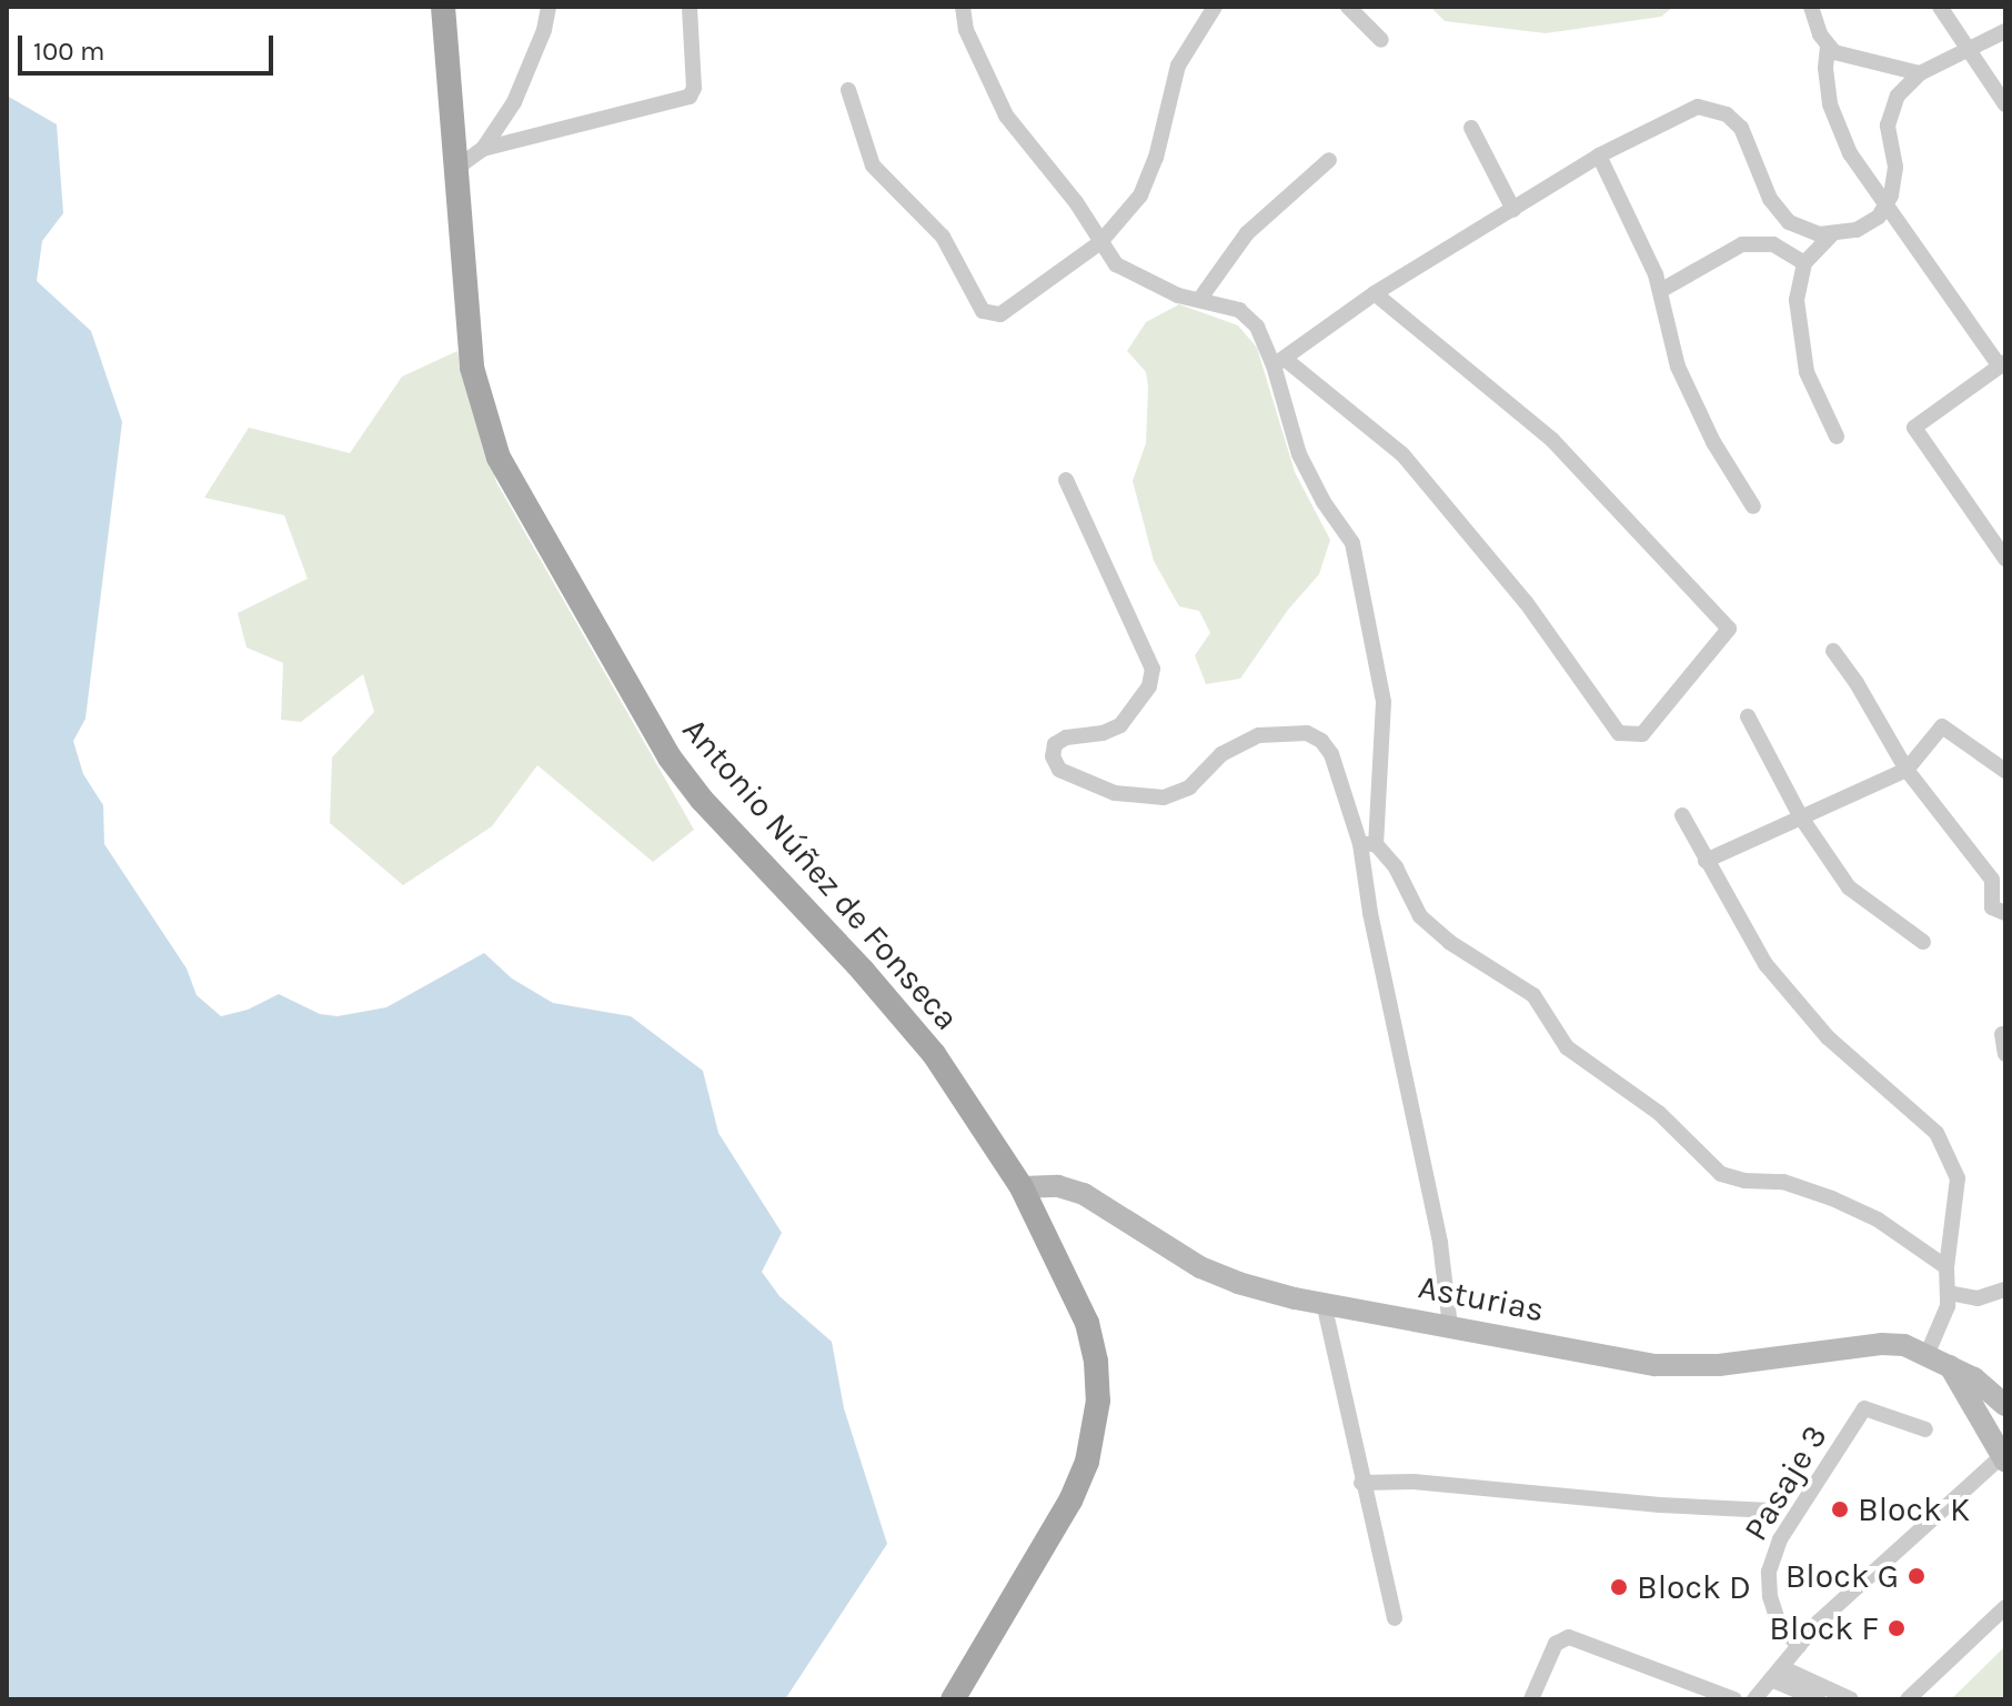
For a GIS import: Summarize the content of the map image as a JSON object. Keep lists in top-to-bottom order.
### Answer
{
  "streets": {
    "main road": ["Antonio Núñez de Fonseca"],
    "street": ["Asturias", "Pasaje 3"]
  },
  "crossings": [
    ["Antonio Núñez de Fonseca", "Asturias"]
  ],
  "places": [
    "Block K",
    "Block G",
    "Block D",
    "Block F"
  ],
  "scale_bar": "100 m"
}
